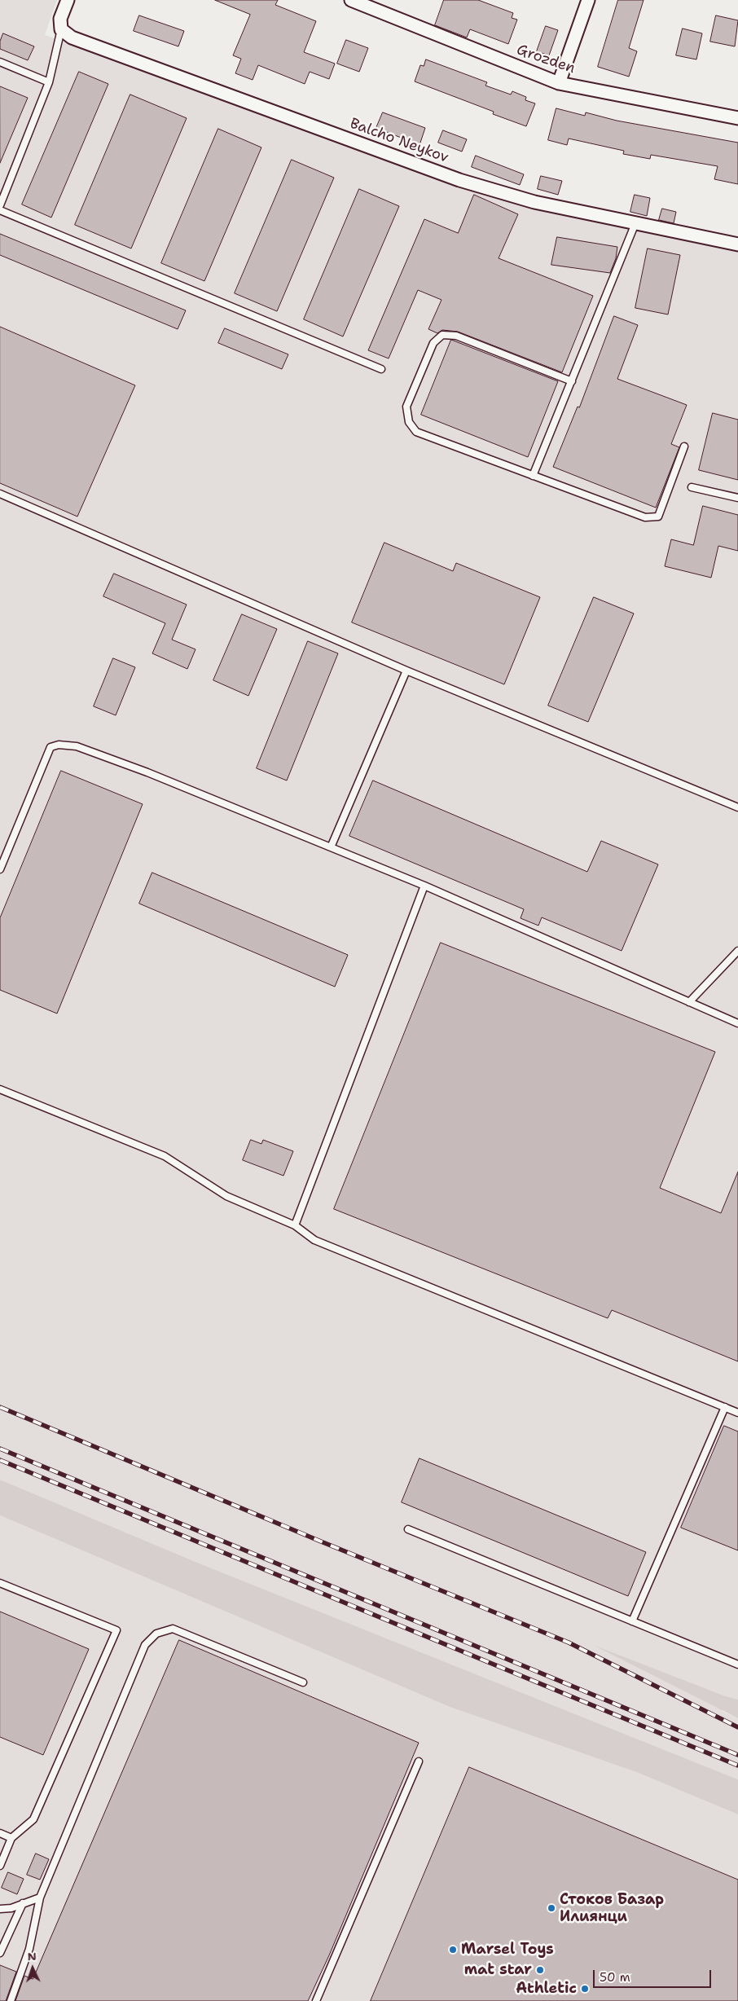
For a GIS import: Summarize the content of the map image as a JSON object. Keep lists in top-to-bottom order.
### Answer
{
  "streets": {
    "street": ["Grozden", "Balcho Neykov"]
  },
  "places": [
    "Стоков Базар Илиянци",
    "Marsel Toys",
    "mat star",
    "Athletic"
  ],
  "scale_bar": "50 m",
  "north": "top"
}
